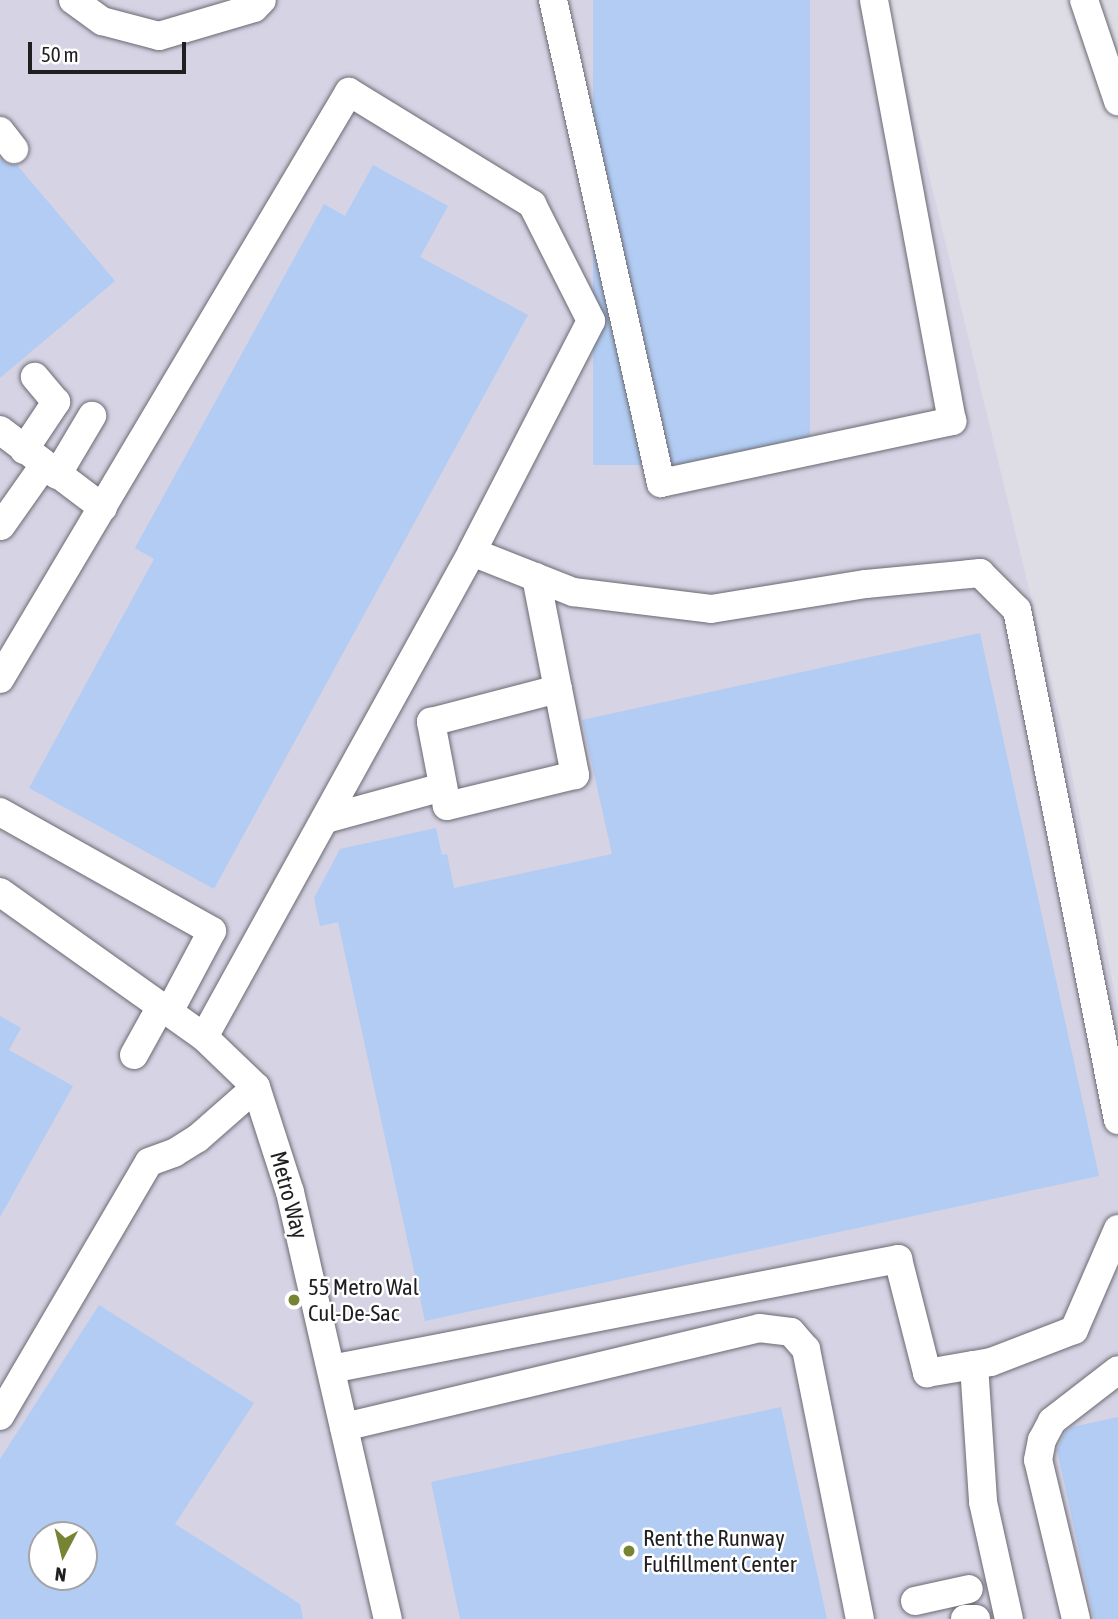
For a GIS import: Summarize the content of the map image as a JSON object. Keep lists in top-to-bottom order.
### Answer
{
  "streets": {
    "street": ["Metro Way"]
  },
  "places": ["55 Metro Wal Cul-De-Sac", "Rent the Runway Fulfillment Center"],
  "scale_bar": "50 m",
  "north": "bottom"
}
